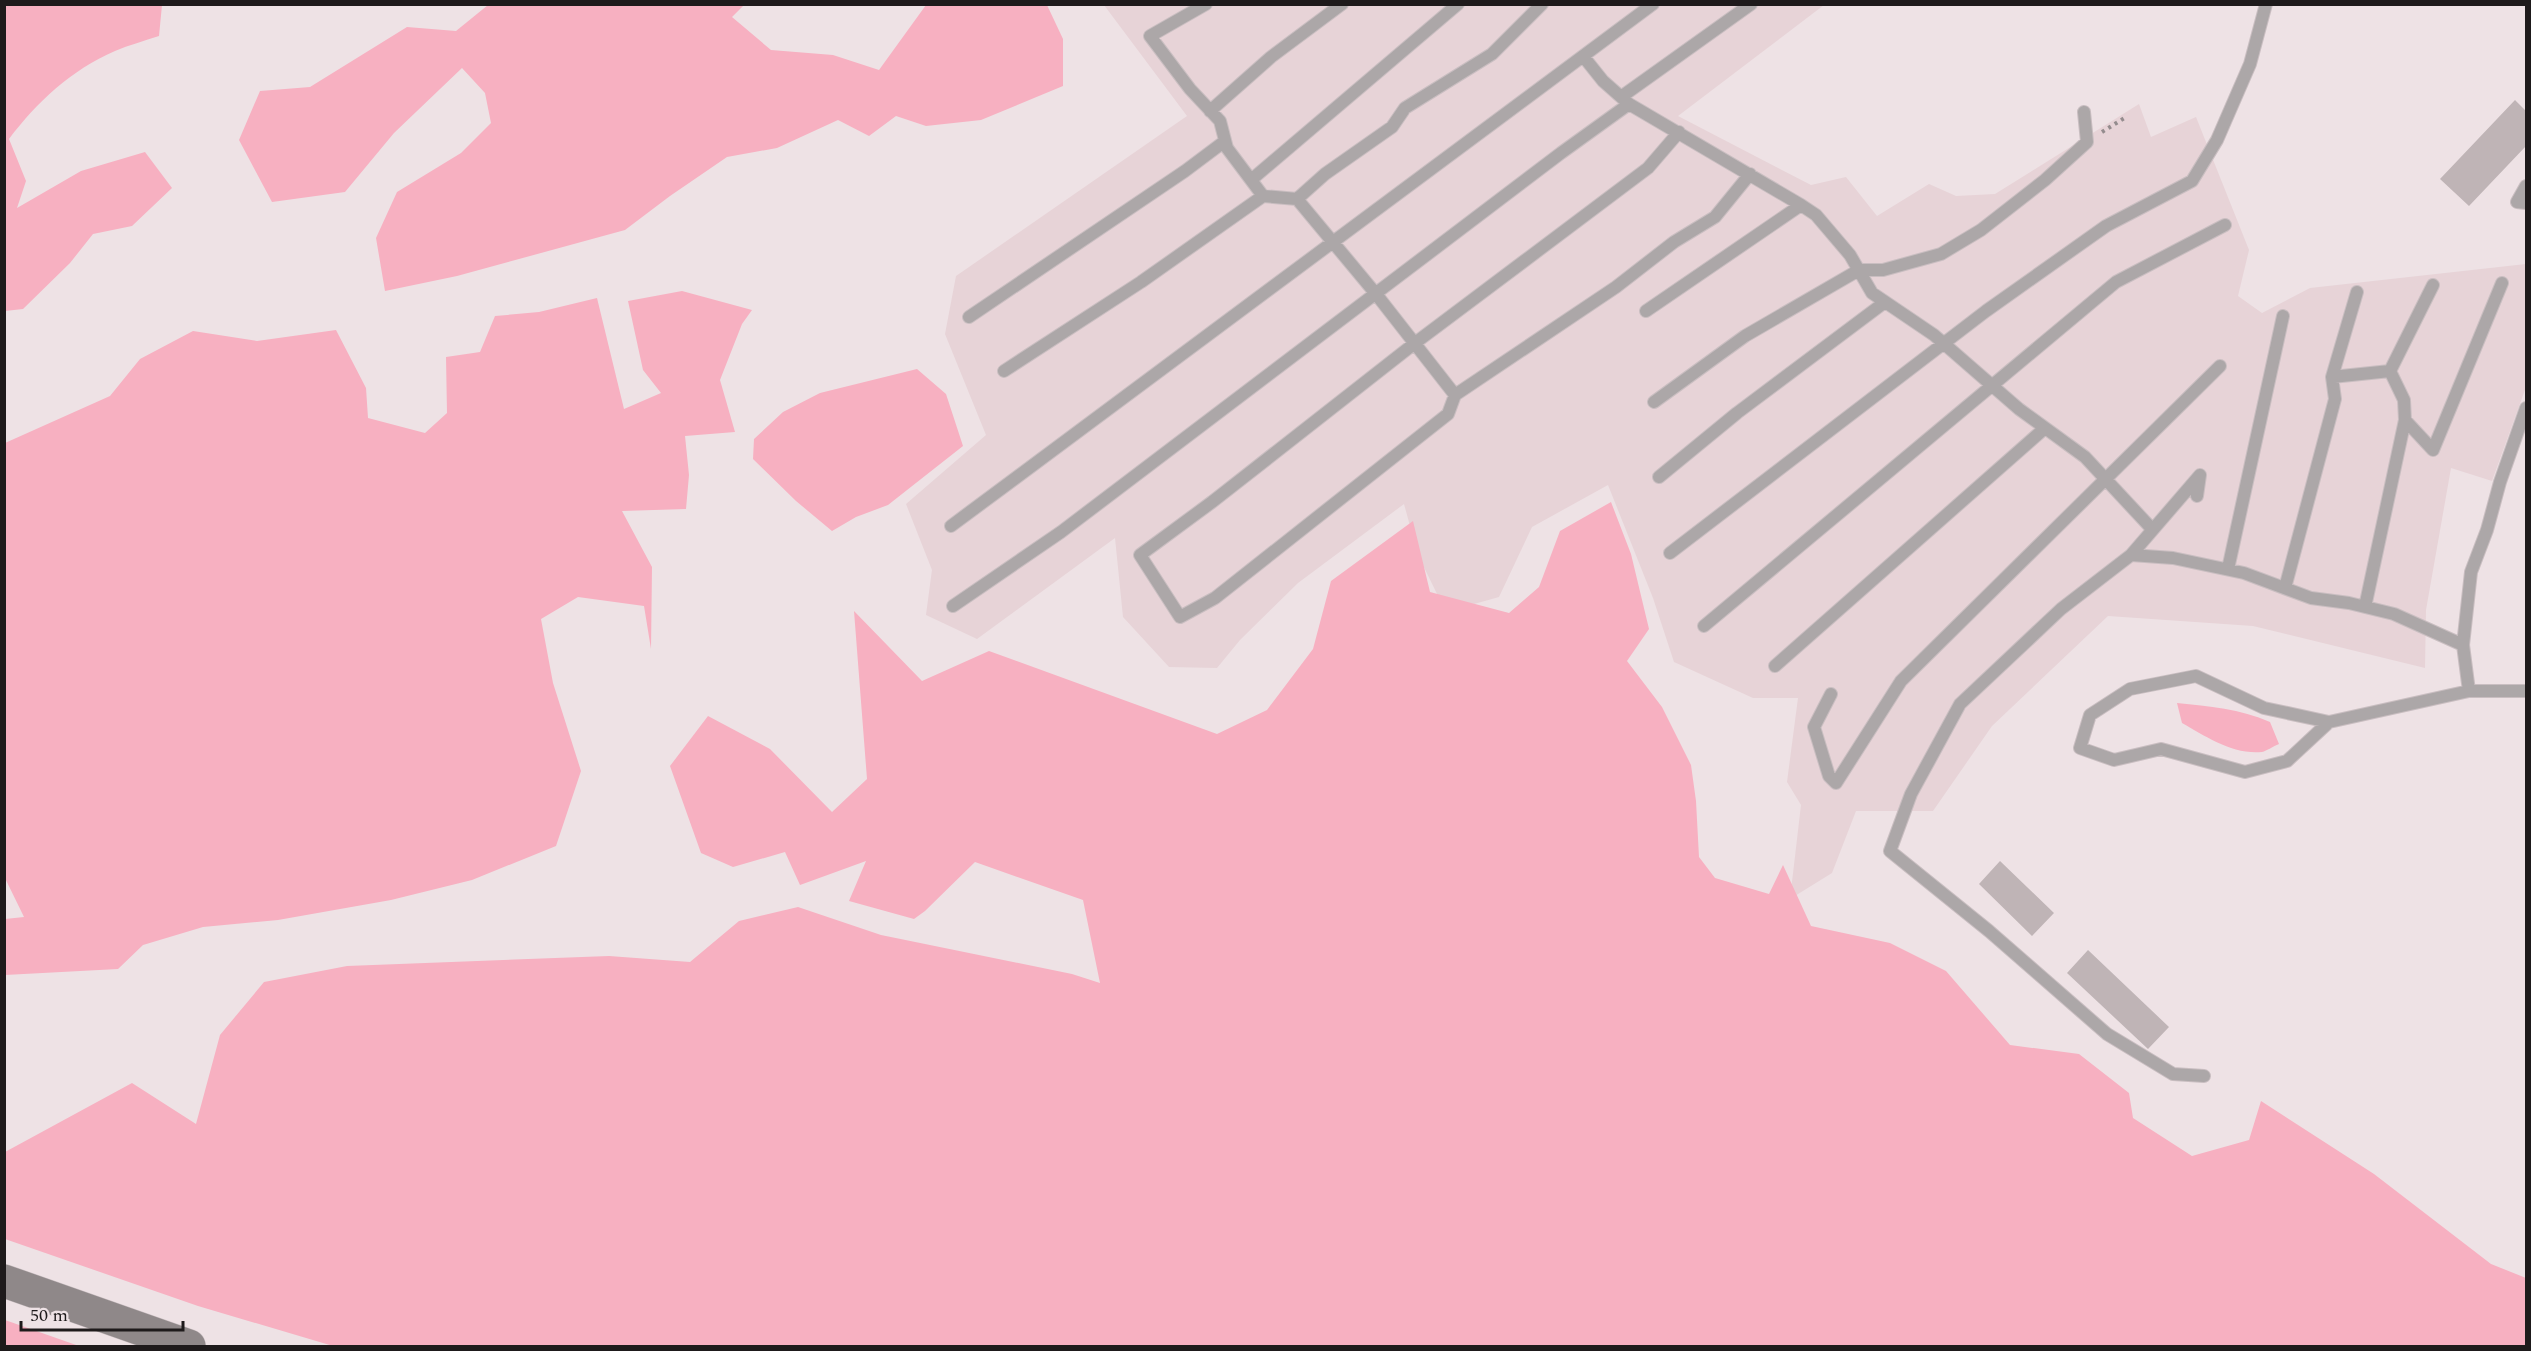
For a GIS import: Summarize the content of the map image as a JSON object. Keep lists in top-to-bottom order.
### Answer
{
  "scale_bar": "50 m"
}
